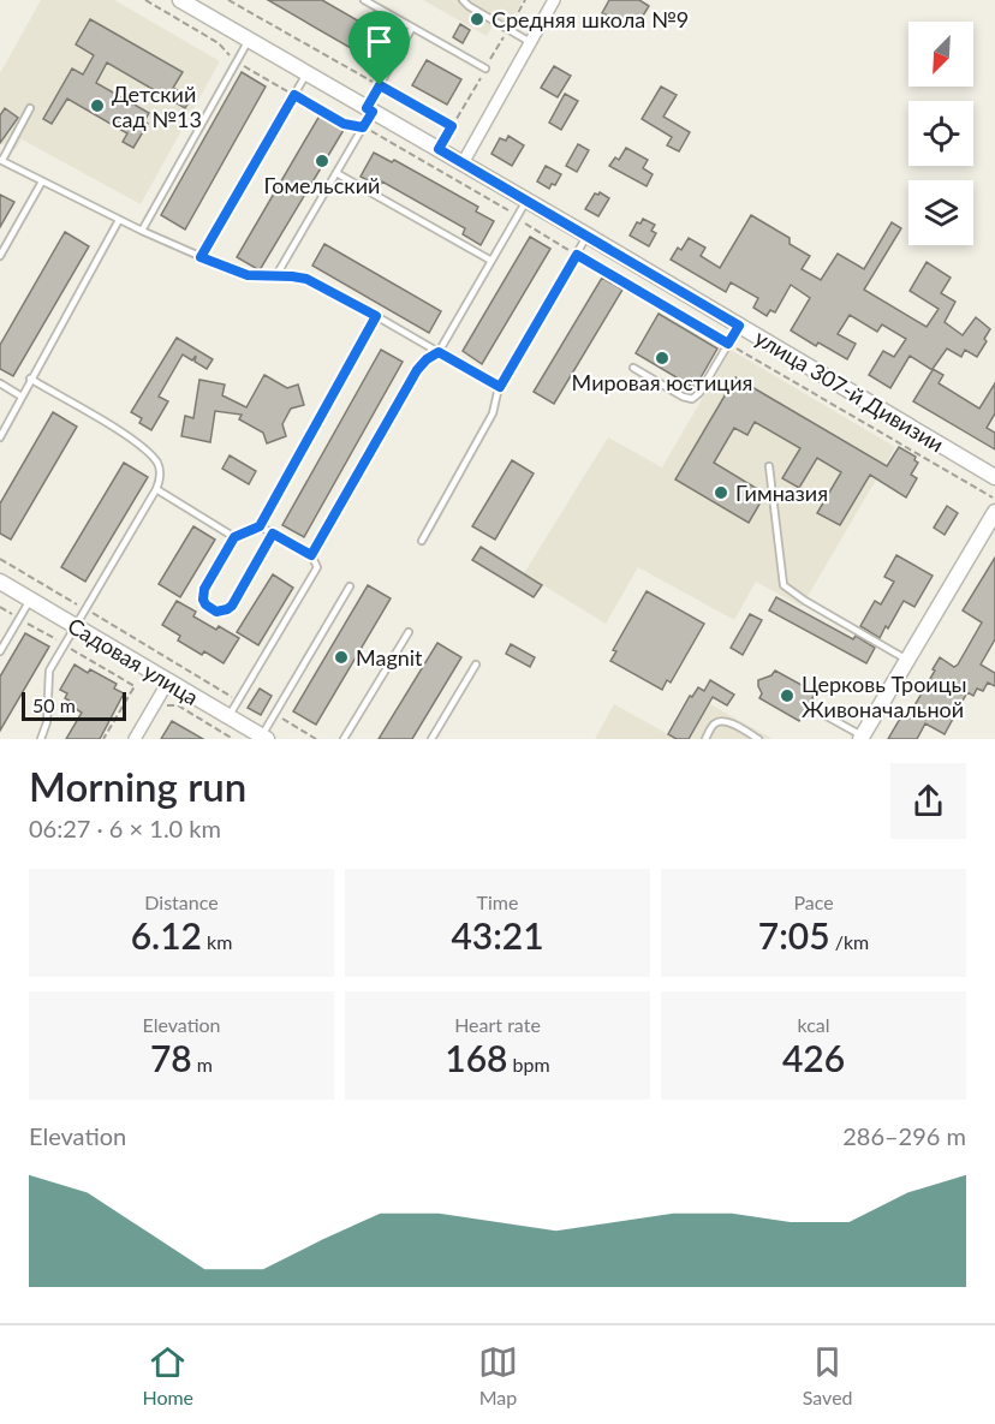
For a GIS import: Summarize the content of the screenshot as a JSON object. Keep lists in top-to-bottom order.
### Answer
{
  "streets": {
    "street": ["улица 307-й Дивизии", "Садовая улица"]
  },
  "places": [
    "Средняя школа №9",
    "Детский сад №13",
    "Гомельский",
    "Мировая юстиция",
    "Гимназия",
    "Magnit",
    "Церковь Троицы Живоначальной"
  ],
  "scale_bar": "50 m",
  "north": "bottom left",
  "page": {
    "scale": "50 m",
    "heading": ["Morning run", "06:27 · 6 × 1.0 km"],
    "stats": [
      ["Distance", "6.12 km"],
      ["Time", "43:21"],
      ["Pace", "7:05 /km"],
      ["Elevation", "78 m"],
      ["Heart rate", "168 bpm"],
      ["kcal", "426"]
    ],
    "chart": ["Elevation", "286–296 m"],
    "tabs": ["Home", "Map", "Saved"]
  }
}
